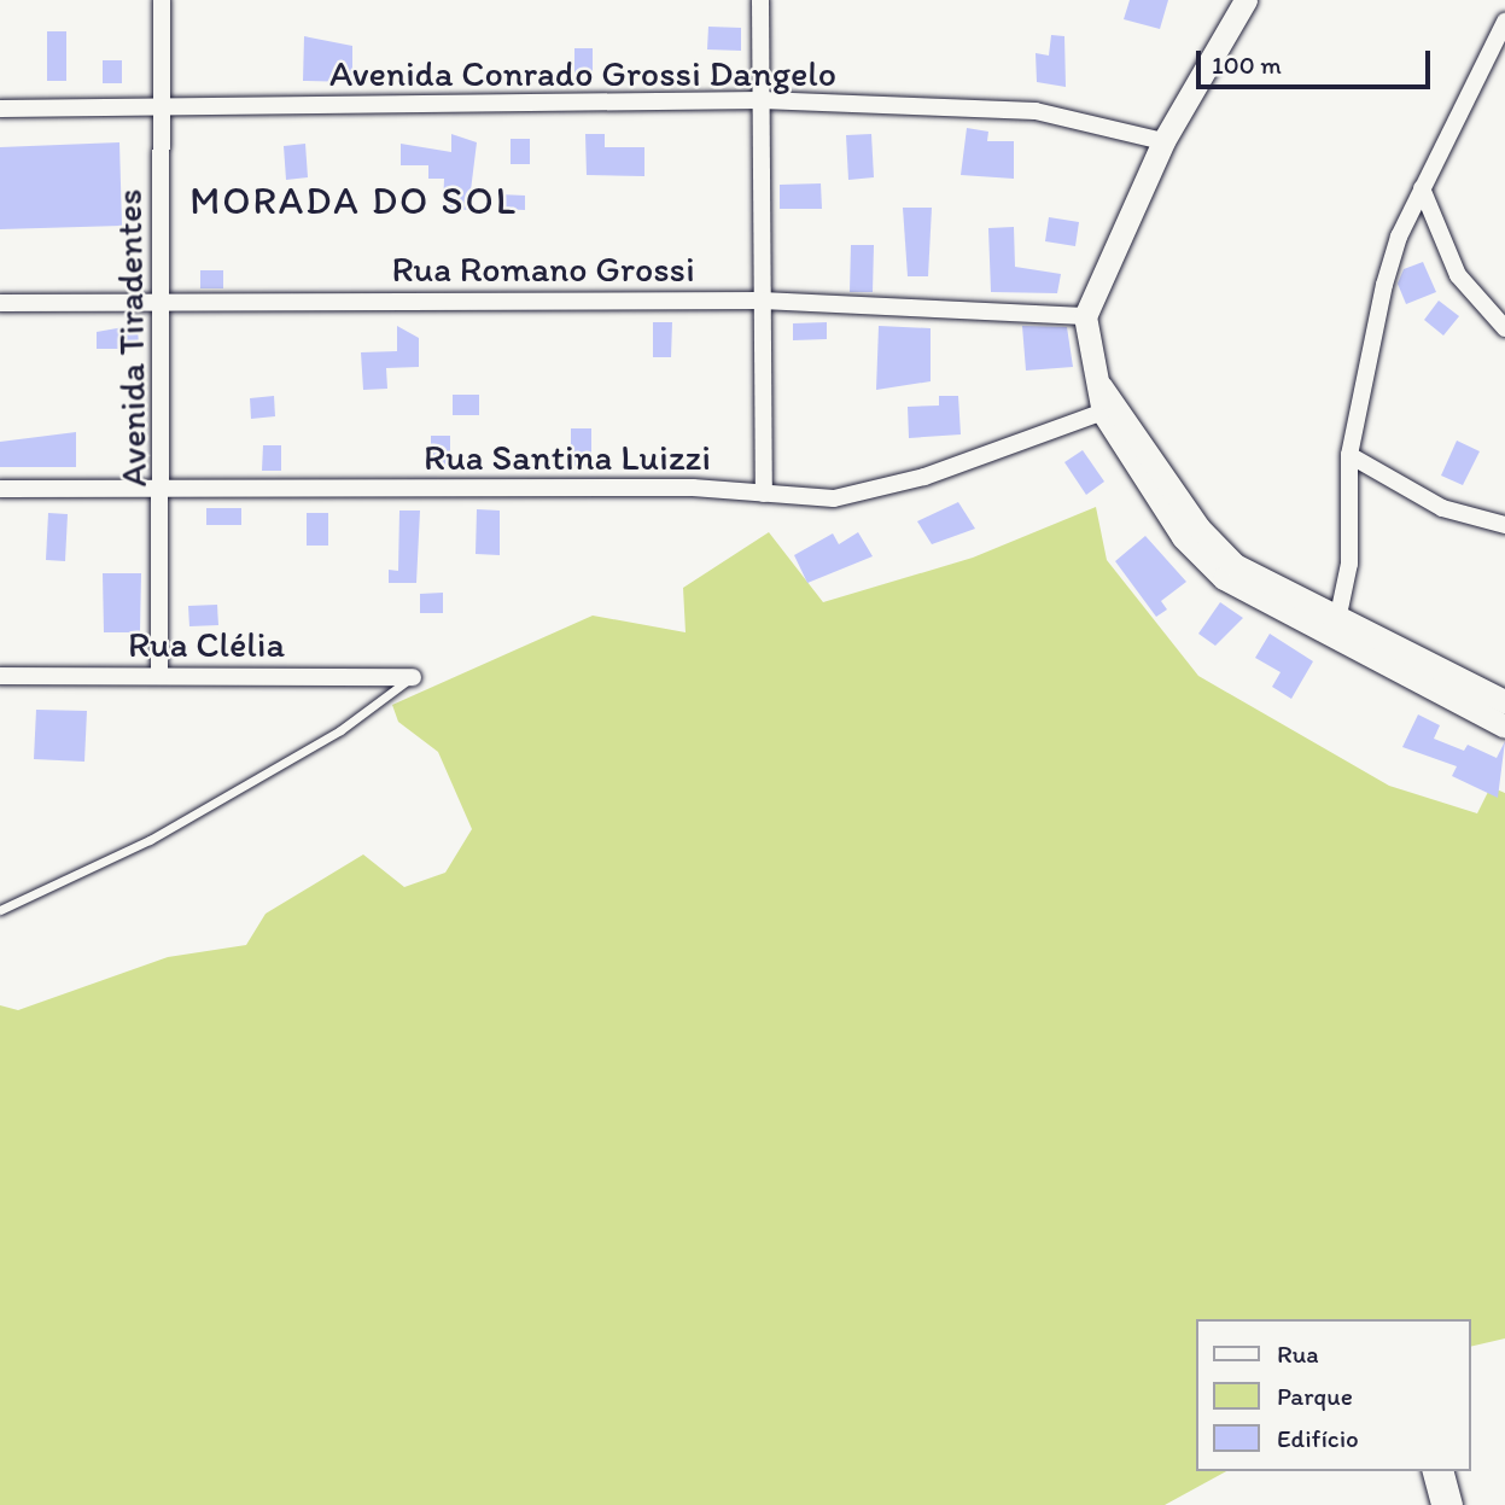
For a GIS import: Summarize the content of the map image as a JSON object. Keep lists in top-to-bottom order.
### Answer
{
  "streets": {
    "street": [
      "Avenida Conrado Grossi Dangelo",
      "Rua Romano Grossi",
      "Avenida Tiradentes",
      "Rua Santina Luizzi",
      "Rua Clélia"
    ]
  },
  "crossings": [
    ["Avenida Conrado Grossi Dangelo", "Avenida Tiradentes"],
    ["Rua Romano Grossi", "Avenida Tiradentes"],
    ["Avenida Tiradentes", "Rua Santina Luizzi"],
    ["Avenida Tiradentes", "Rua Clélia"]
  ],
  "districts": ["MORADA DO SOL"],
  "legend": ["Rua", "Parque", "Edifício"],
  "scale_bar": "100 m"
}
